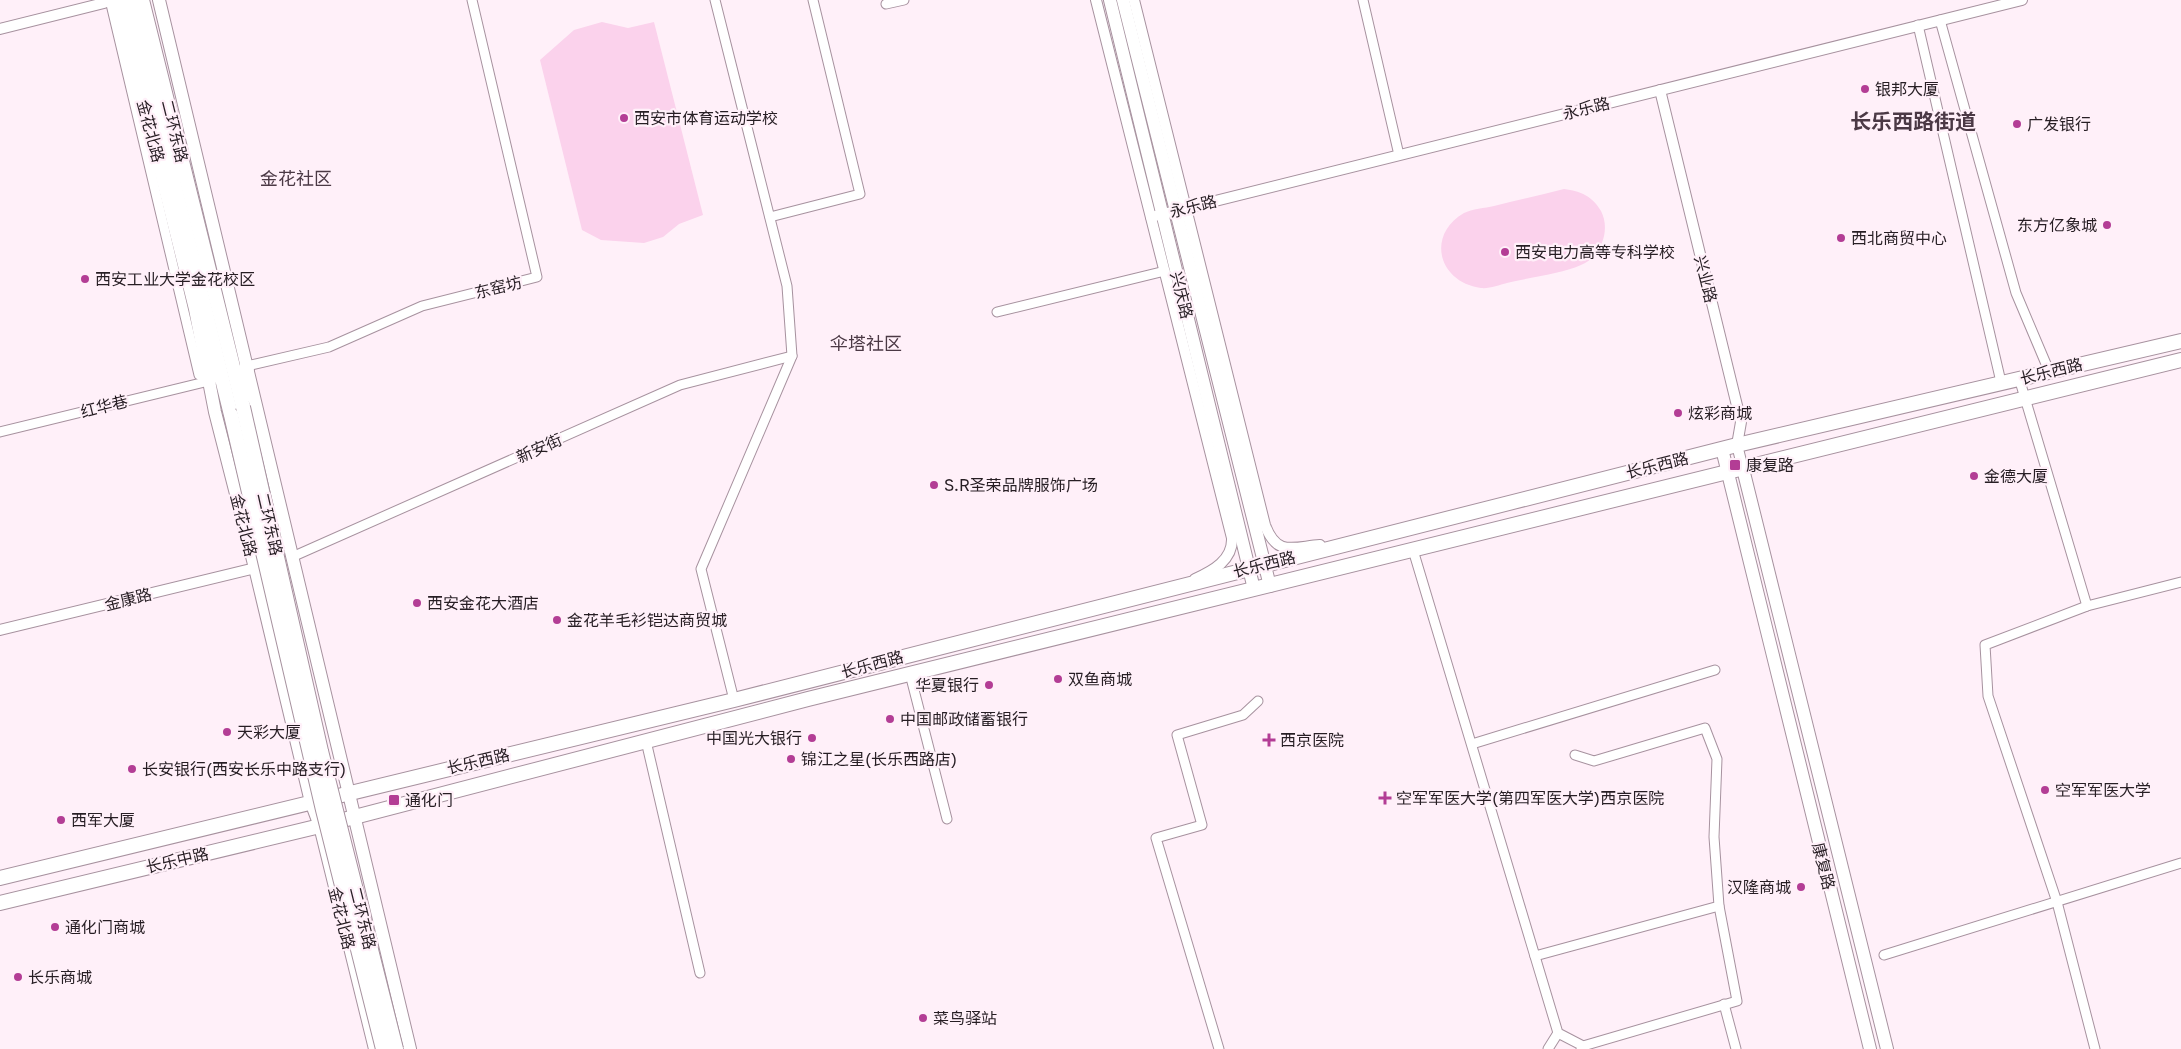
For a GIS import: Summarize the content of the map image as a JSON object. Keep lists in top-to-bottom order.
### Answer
{
  "streets": {
    "main road": [
      "金花北路",
      "二环东路",
      "兴庆路",
      "长乐西路",
      "长乐中路",
      "康复路"
    ],
    "street": [
      "永乐路",
      "兴业路",
      "东窑坊",
      "红华巷",
      "新安街",
      "金康路"
    ]
  },
  "crossings": [
    ["永乐路", "兴业路"],
    ["永乐路", "兴庆路"],
    ["金花北路", "红华巷"],
    ["金花北路", "金康路"],
    ["金花北路", "长乐中路"],
    ["兴业路", "长乐西路"],
    ["兴业路", "康复路"],
    ["兴庆路", "长乐西路"],
    ["长乐西路", "长乐中路"],
    ["长乐西路", "康复路"]
  ],
  "districts": ["长乐西路街道", "金花社区", "伞塔社区"],
  "places": {
    "other": [
      "银邦大厦",
      "西安市体育运动学校",
      "广发银行",
      "东方亿象城",
      "西北商贸中心",
      "西安电力高等专科学校",
      "西安工业大学金花校区",
      "炫彩商城",
      "金德大厦",
      "S.R圣荣品牌服饰广场",
      "西安金花大酒店",
      "金花羊毛衫铠达商贸城",
      "双鱼商城",
      "华夏银行",
      "中国邮政储蓄银行",
      "天彩大厦",
      "中国光大银行",
      "锦江之星(长乐西路店)",
      "长安银行(西安长乐中路支行)",
      "空军军医大学",
      "西军大厦",
      "汉隆商城",
      "通化门商城",
      "长乐商城",
      "菜鸟驿站"
    ],
    "transit": ["康复路", "通化门"],
    "health": ["西京医院", "空军军医大学(第四军医大学)西京医院"]
  }
}
